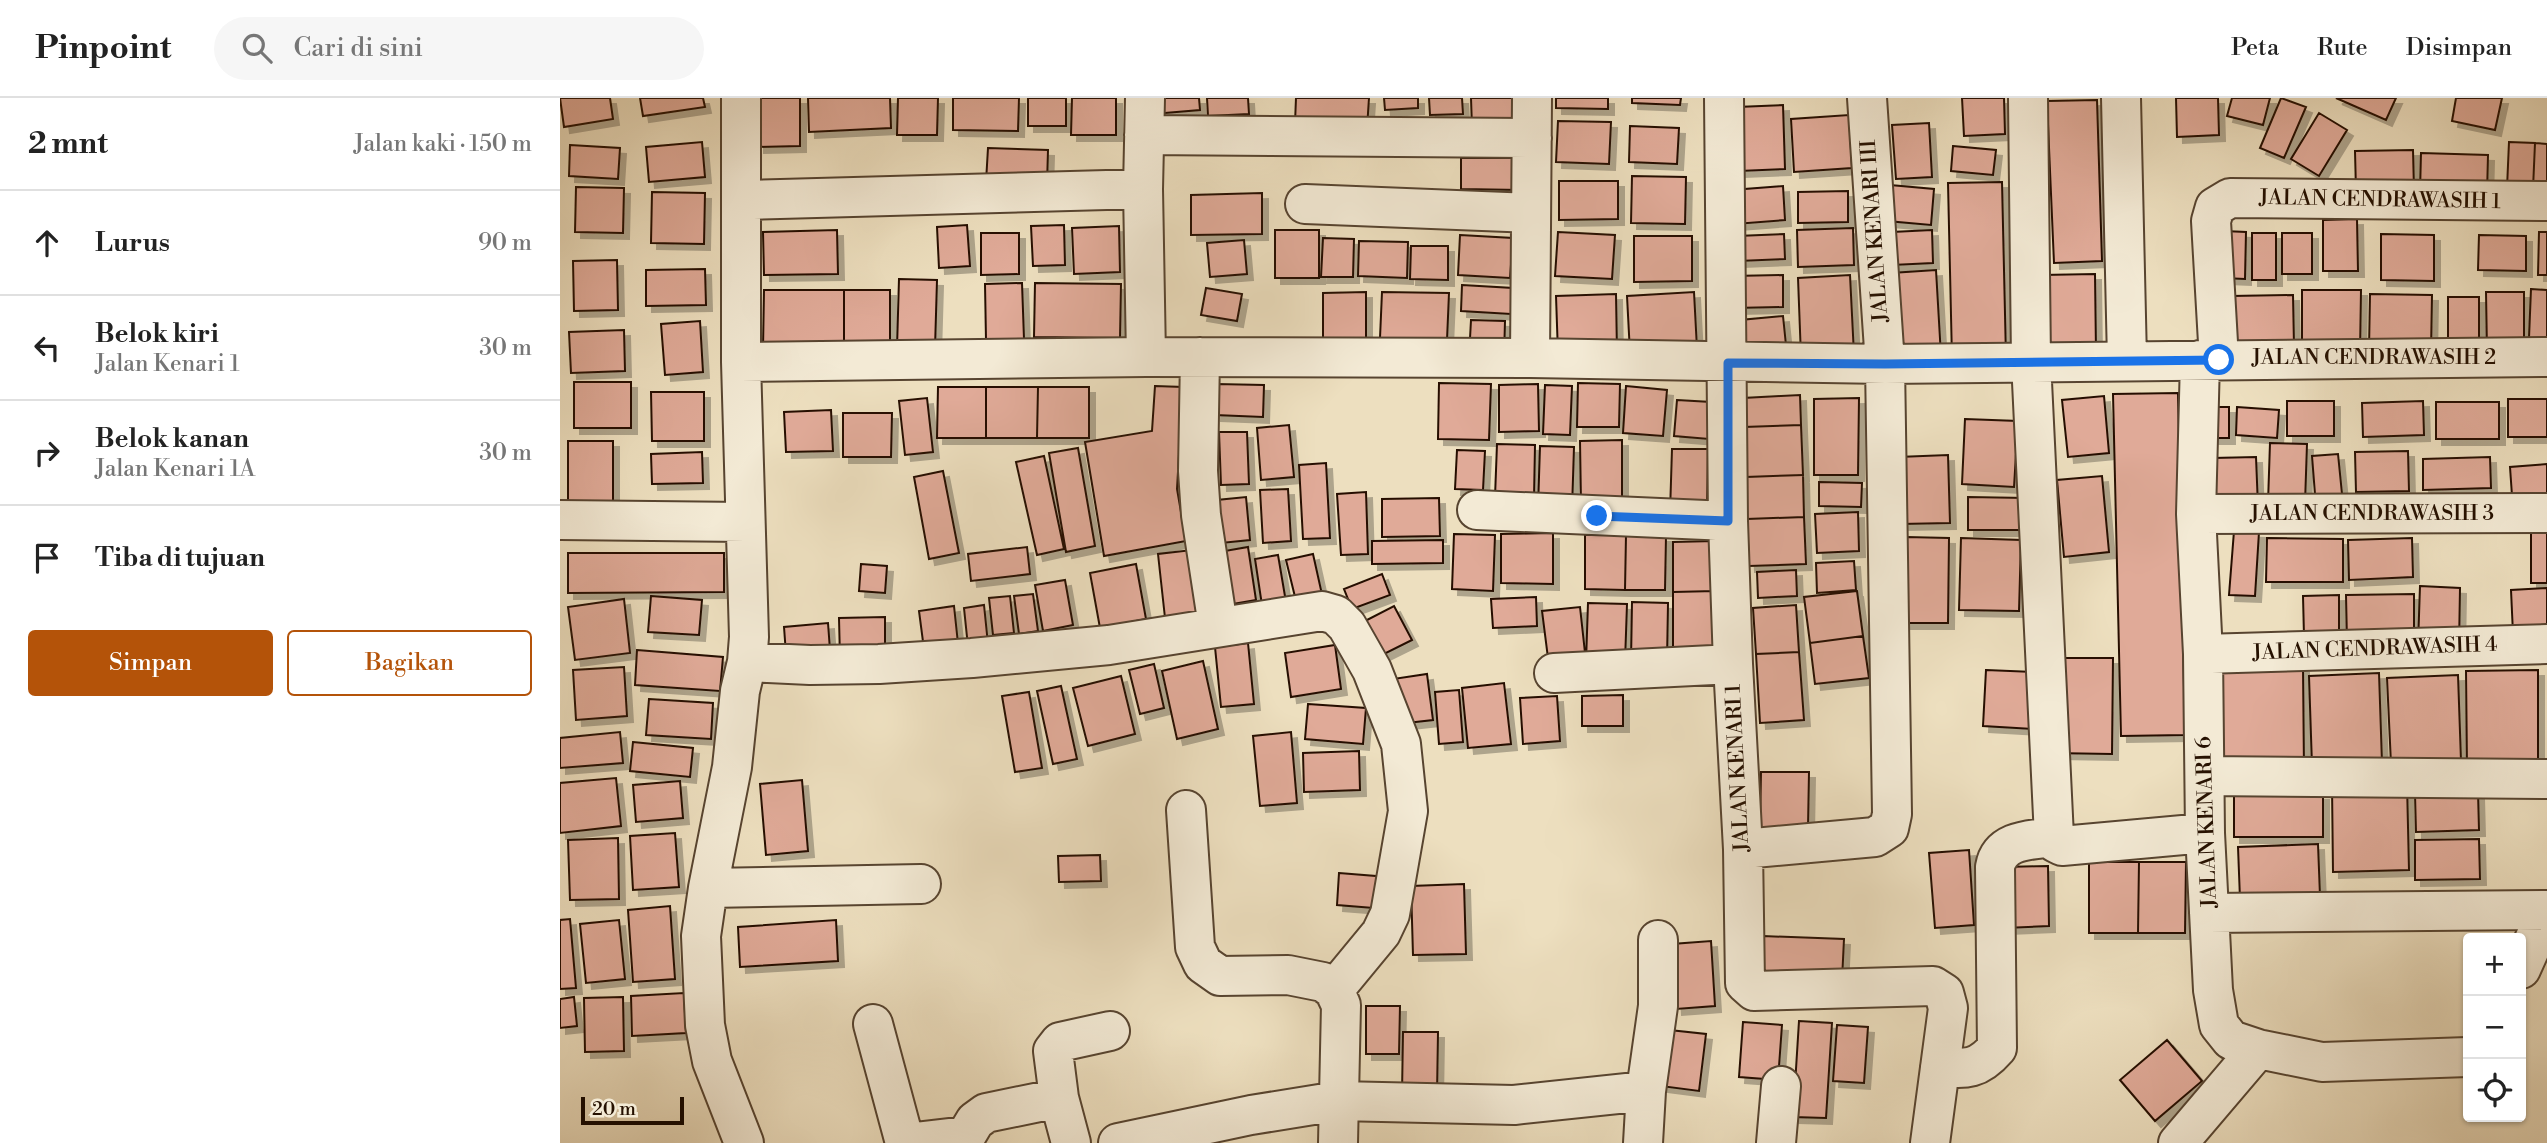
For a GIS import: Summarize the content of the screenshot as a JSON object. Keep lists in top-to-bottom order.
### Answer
{
  "streets": {
    "street": [
      "JALAN CENDRAWASIH 1",
      "JALAN KENARI III",
      "JALAN CENDRAWASIH 2",
      "JALAN CENDRAWASIH 3",
      "JALAN CENDRAWASIH 4",
      "JALAN KENARI 1",
      "JALAN KENARI 6"
    ]
  },
  "crossings": [
    ["JALAN CENDRAWASIH 1", "JALAN KENARI 6"],
    ["JALAN KENARI III", "JALAN CENDRAWASIH 2"],
    ["JALAN KENARI III", "JALAN KENARI 1"],
    ["JALAN CENDRAWASIH 2", "JALAN KENARI 1"],
    ["JALAN CENDRAWASIH 2", "JALAN KENARI 6"],
    ["JALAN CENDRAWASIH 3", "JALAN KENARI 6"],
    ["JALAN CENDRAWASIH 4", "JALAN KENARI 6"]
  ],
  "scale_bar": "20 m",
  "page": {
    "header": "Pinpoint",
    "search": "Cari di sini",
    "nav": ["Peta", "Rute", "Disimpan"],
    "heading": ["2 mnt", "Jalan kaki · 150 m"],
    "list": [
      ["Lurus", "90 m"],
      ["Belok kiri", "Jalan Kenari 1", "30 m"],
      ["Belok kanan", "Jalan Kenari 1A", "30 m"],
      "Tiba di tujuan"
    ],
    "buttons": ["Simpan", "Bagikan"],
    "map_buttons": ["+", "−"],
    "scale": "20 m"
  }
}
